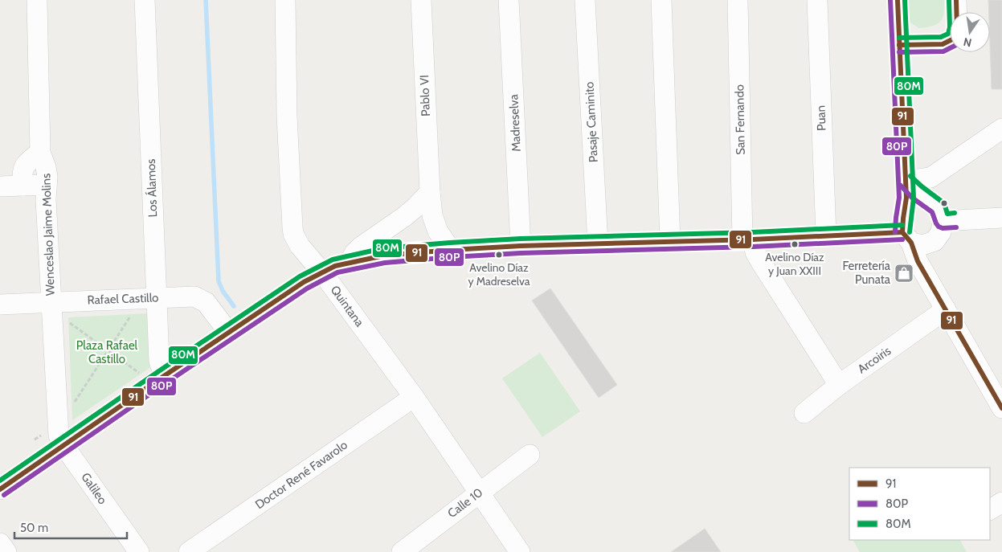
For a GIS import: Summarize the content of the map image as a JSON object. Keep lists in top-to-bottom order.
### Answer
{
  "streets": {
    "street": [
      "Pablo VI",
      "Puan",
      "San Fernando",
      "Pasaje Caminito",
      "Madreselva",
      "Los Álamos",
      "Wenceslao Jaime Molins",
      "Rafael Castillo",
      "Quintana",
      "Arcoiris",
      "Doctor René Favarolo",
      "Galileo",
      "Calle 10"
    ]
  },
  "crossings": [
    ["San Fernando", "Arcoiris"],
    ["Los Álamos", "Rafael Castillo"],
    ["Wenceslao Jaime Molins", "Rafael Castillo"],
    ["Wenceslao Jaime Molins", "Galileo"],
    ["Quintana", "Doctor René Favarolo"],
    ["Quintana", "Calle 10"]
  ],
  "parks": ["Plaza Rafael Castillo"],
  "places": {
    "other": ["Avelino Díaz y Juan XXIII", "Avelino Díaz y Madreselva"],
    "shop": ["Ferretería Punata"]
  },
  "lines": ["transit line 91", "transit line 80P", "transit line 80M"],
  "legend": ["91", "80P", "80M"],
  "scale_bar": "50 m",
  "north": "bottom"
}
